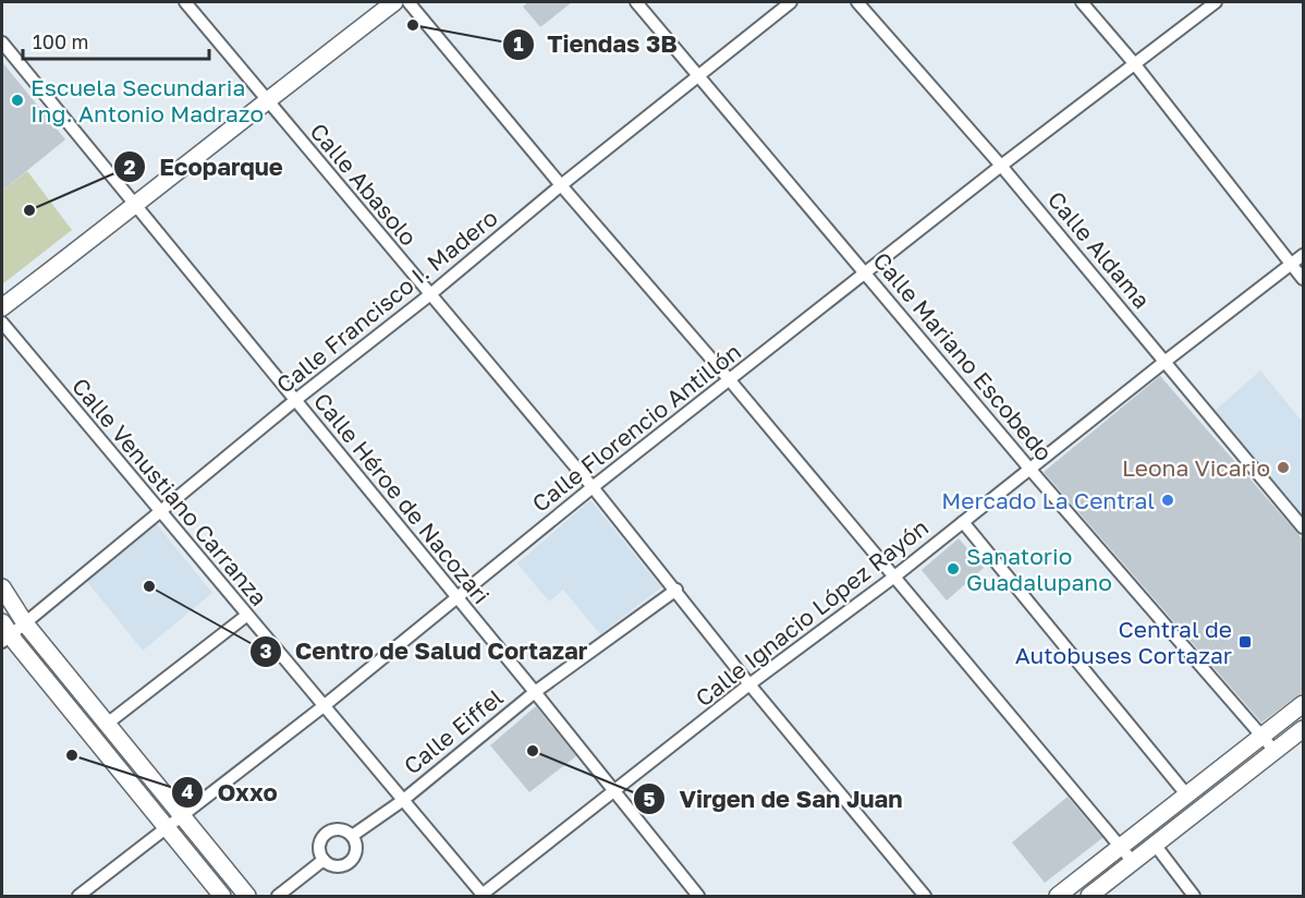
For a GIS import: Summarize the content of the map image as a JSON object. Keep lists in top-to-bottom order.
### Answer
{
  "streets": {
    "street": [
      "Calle Abasolo",
      "Calle Aldama",
      "Calle Francisco I. Madero",
      "Calle Mariano Escobedo",
      "Calle Florencio Antillón",
      "Calle Venustiano Carranza",
      "Calle Héroe de Nacozari",
      "Calle Ignacio López Rayón",
      "Calle Eiffel"
    ]
  },
  "crossings": [
    ["Calle Abasolo", "Calle Francisco I. Madero"],
    ["Calle Abasolo", "Calle Florencio Antillón"],
    ["Calle Abasolo", "Calle Ignacio López Rayón"],
    ["Calle Abasolo", "Calle Eiffel"],
    ["Calle Aldama", "Calle Florencio Antillón"],
    ["Calle Aldama", "Calle Ignacio López Rayón"],
    ["Calle Francisco I. Madero", "Calle Mariano Escobedo"],
    ["Calle Francisco I. Madero", "Calle Venustiano Carranza"],
    ["Calle Francisco I. Madero", "Calle Héroe de Nacozari"],
    ["Calle Mariano Escobedo", "Calle Florencio Antillón"],
    ["Calle Mariano Escobedo", "Calle Ignacio López Rayón"],
    ["Calle Florencio Antillón", "Calle Venustiano Carranza"],
    ["Calle Florencio Antillón", "Calle Héroe de Nacozari"],
    ["Calle Venustiano Carranza", "Calle Ignacio López Rayón"],
    ["Calle Venustiano Carranza", "Calle Eiffel"],
    ["Calle Héroe de Nacozari", "Calle Ignacio López Rayón"],
    ["Calle Héroe de Nacozari", "Calle Eiffel"]
  ],
  "places": {
    "other": [
      "Tiendas 3B",
      "Escuela Secundaria Ing. Antonio Madrazo",
      "Ecoparque",
      "Leona Vicario",
      "Mercado La Central",
      "Sanatorio Guadalupano",
      "Centro de Salud Cortazar",
      "Virgen de San Juan",
      "Oxxo"
    ],
    "transit": ["Central de Autobuses Cortazar"]
  },
  "scale_bar": "100 m"
}
